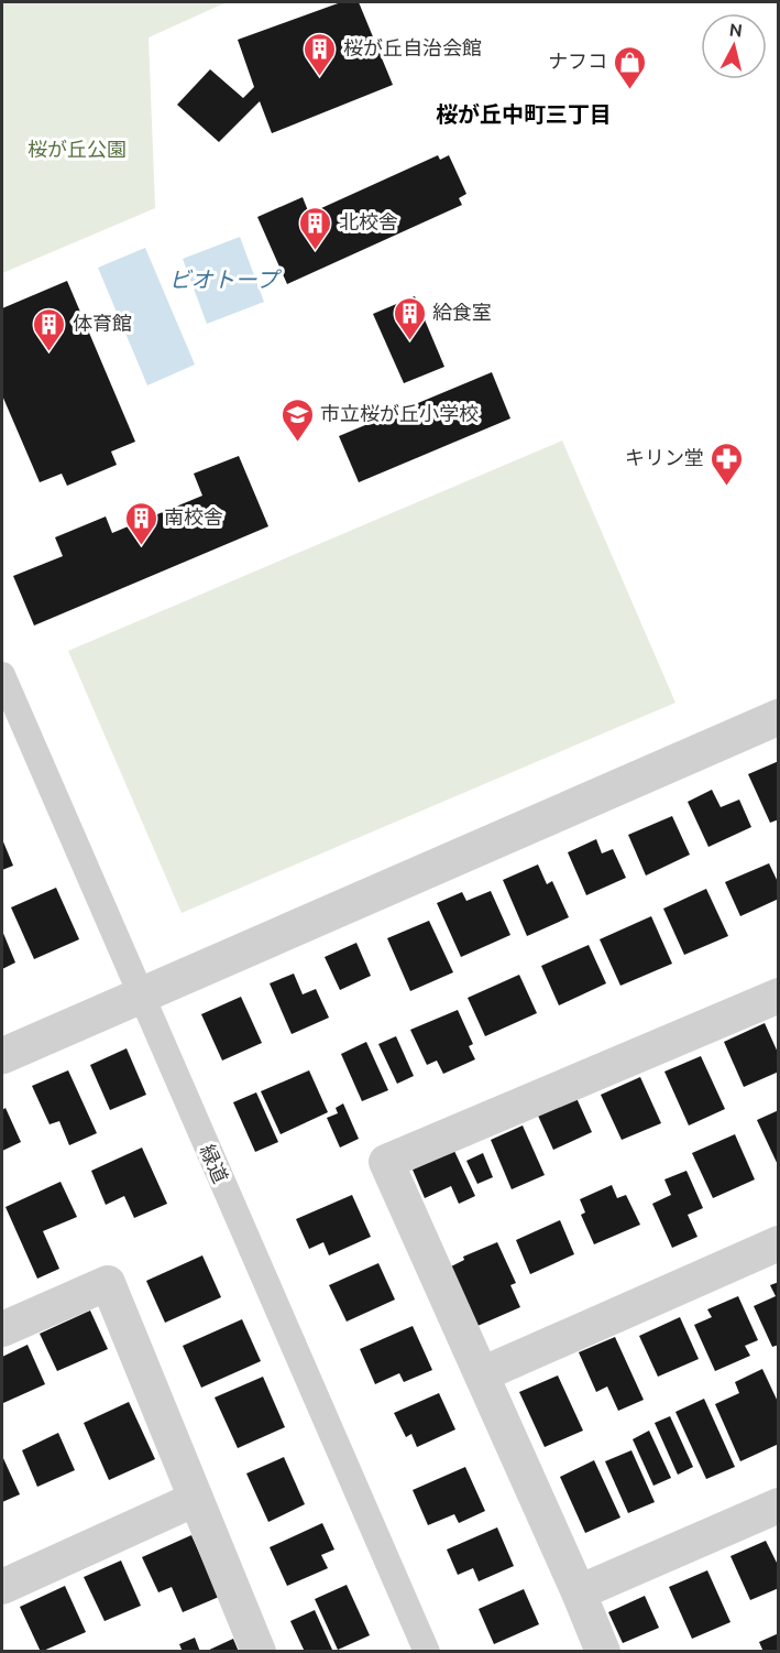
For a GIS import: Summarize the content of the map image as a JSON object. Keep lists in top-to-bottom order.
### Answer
{
  "streets": {
    "street": ["緑道"]
  },
  "districts": ["桜が丘中町三丁目"],
  "water": ["ビオトープ"],
  "parks": ["桜が丘公園"],
  "places": {
    "building": [
      "桜が丘自治会館",
      "北校舎",
      "給食室",
      "体育館",
      "南校舎"
    ],
    "shop": ["ナフコ"],
    "school or university": ["市立桜が丘小学校"],
    "pharmacy": ["キリン堂"]
  },
  "north": "top"
}
